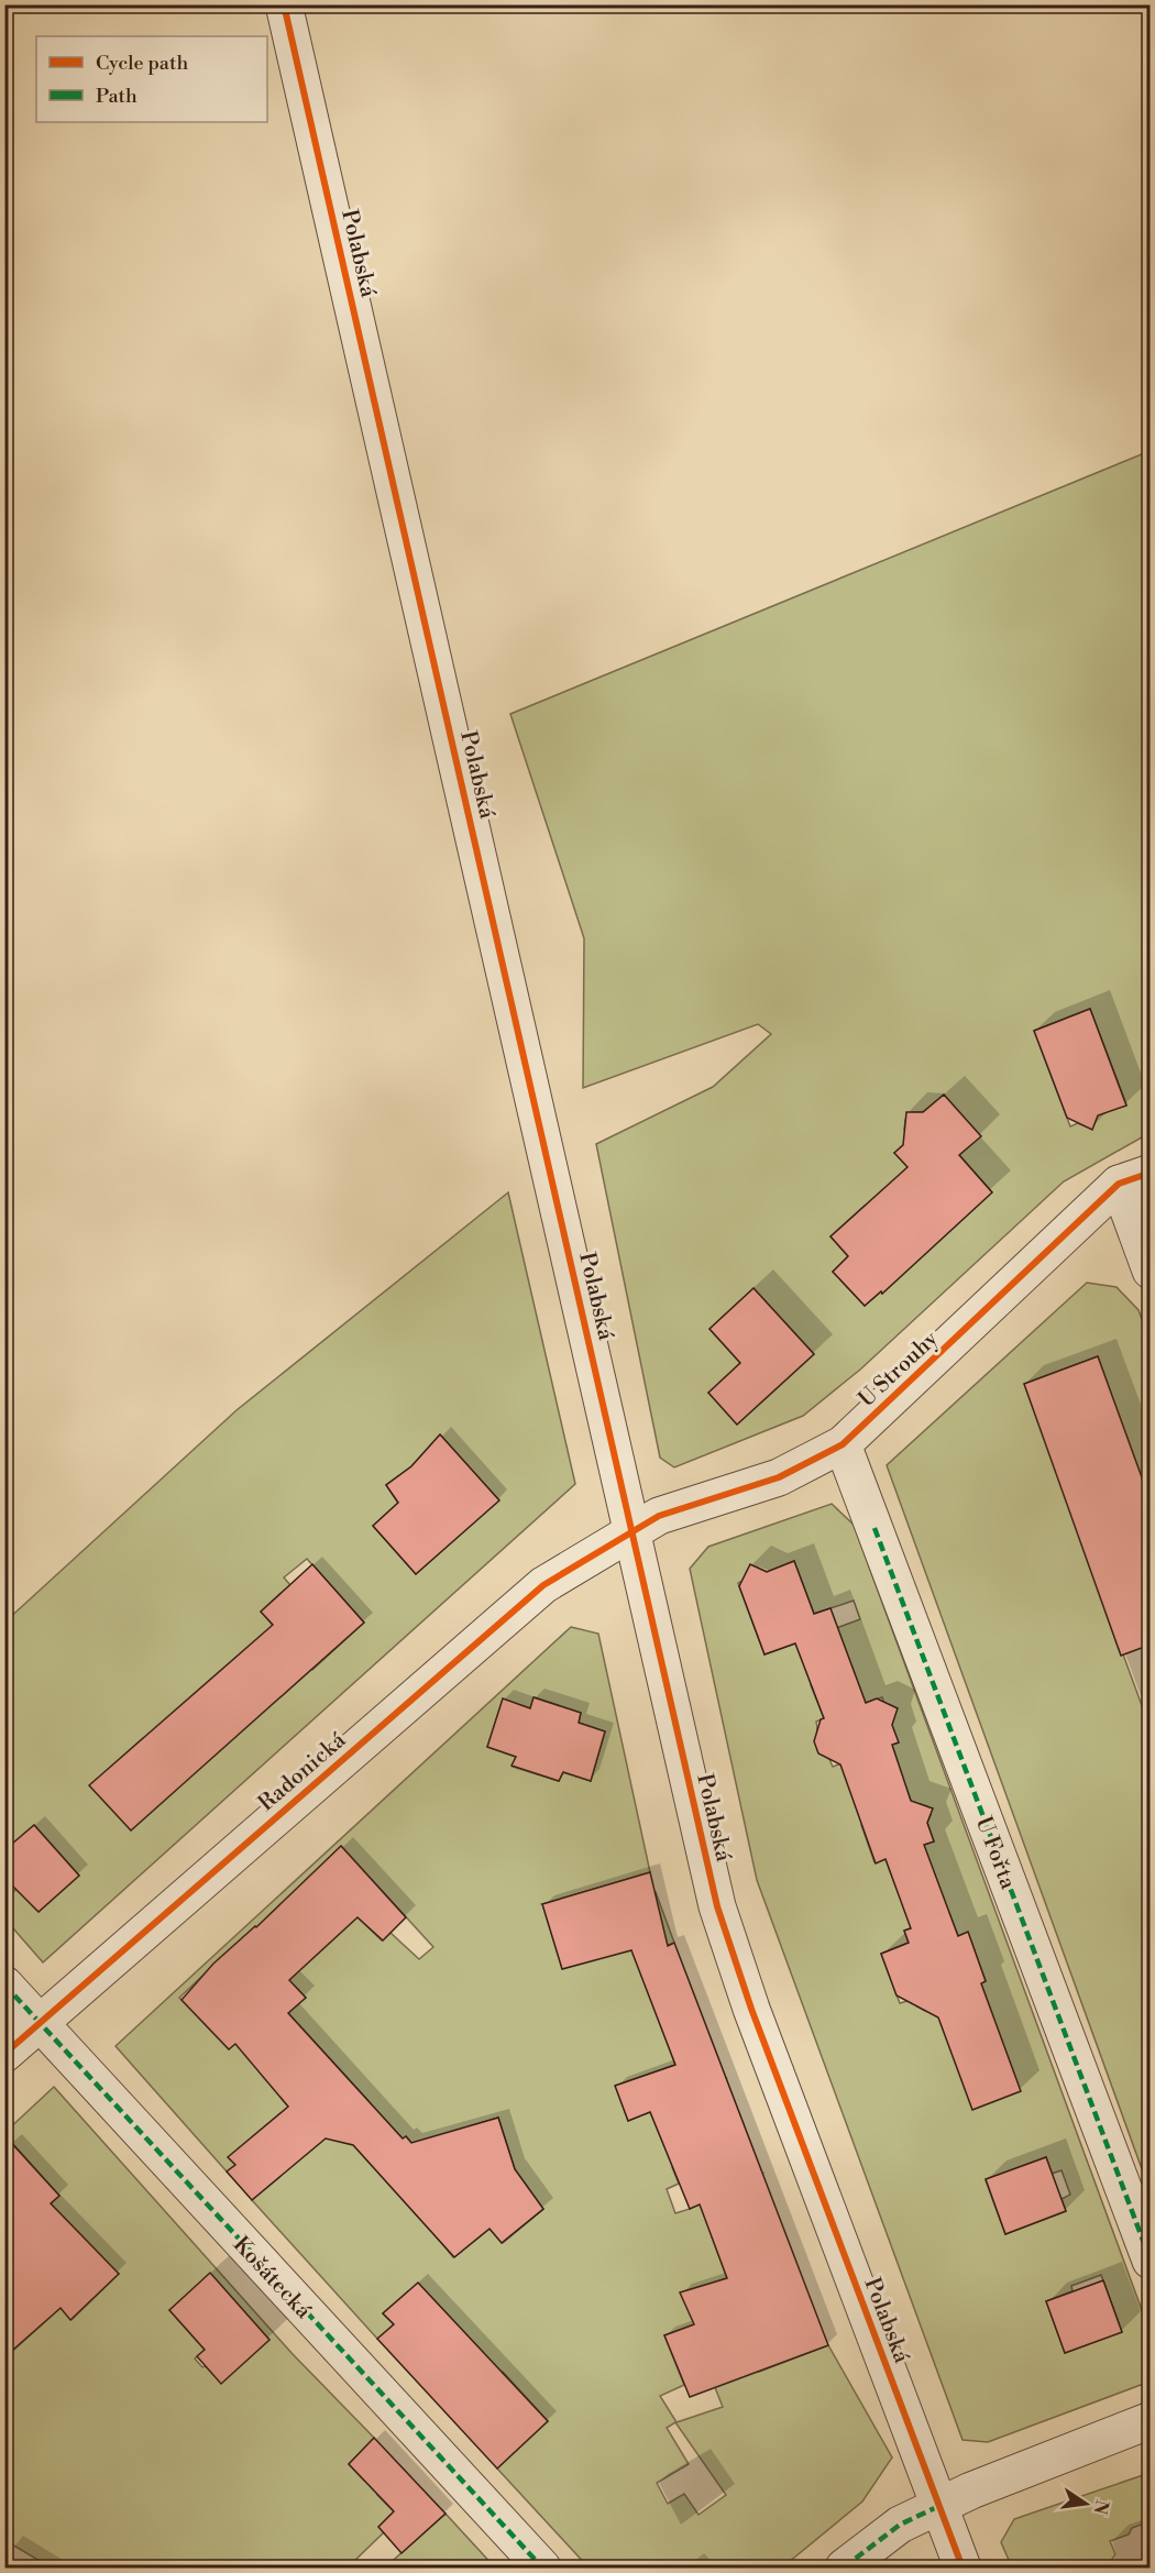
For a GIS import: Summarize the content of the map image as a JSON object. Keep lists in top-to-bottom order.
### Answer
{
  "streets": {
    "street": [
      "Polabská",
      "U Strouhy",
      "Radonická",
      "U Fořta",
      "Košátecká"
    ]
  },
  "crossings": [
    ["Polabská", "U Strouhy"],
    ["Polabská", "Radonická"],
    ["U Strouhy", "Radonická"],
    ["U Strouhy", "U Fořta"],
    ["Radonická", "Košátecká"]
  ],
  "legend": ["Cycle path", "Path"],
  "north": "right"
}
